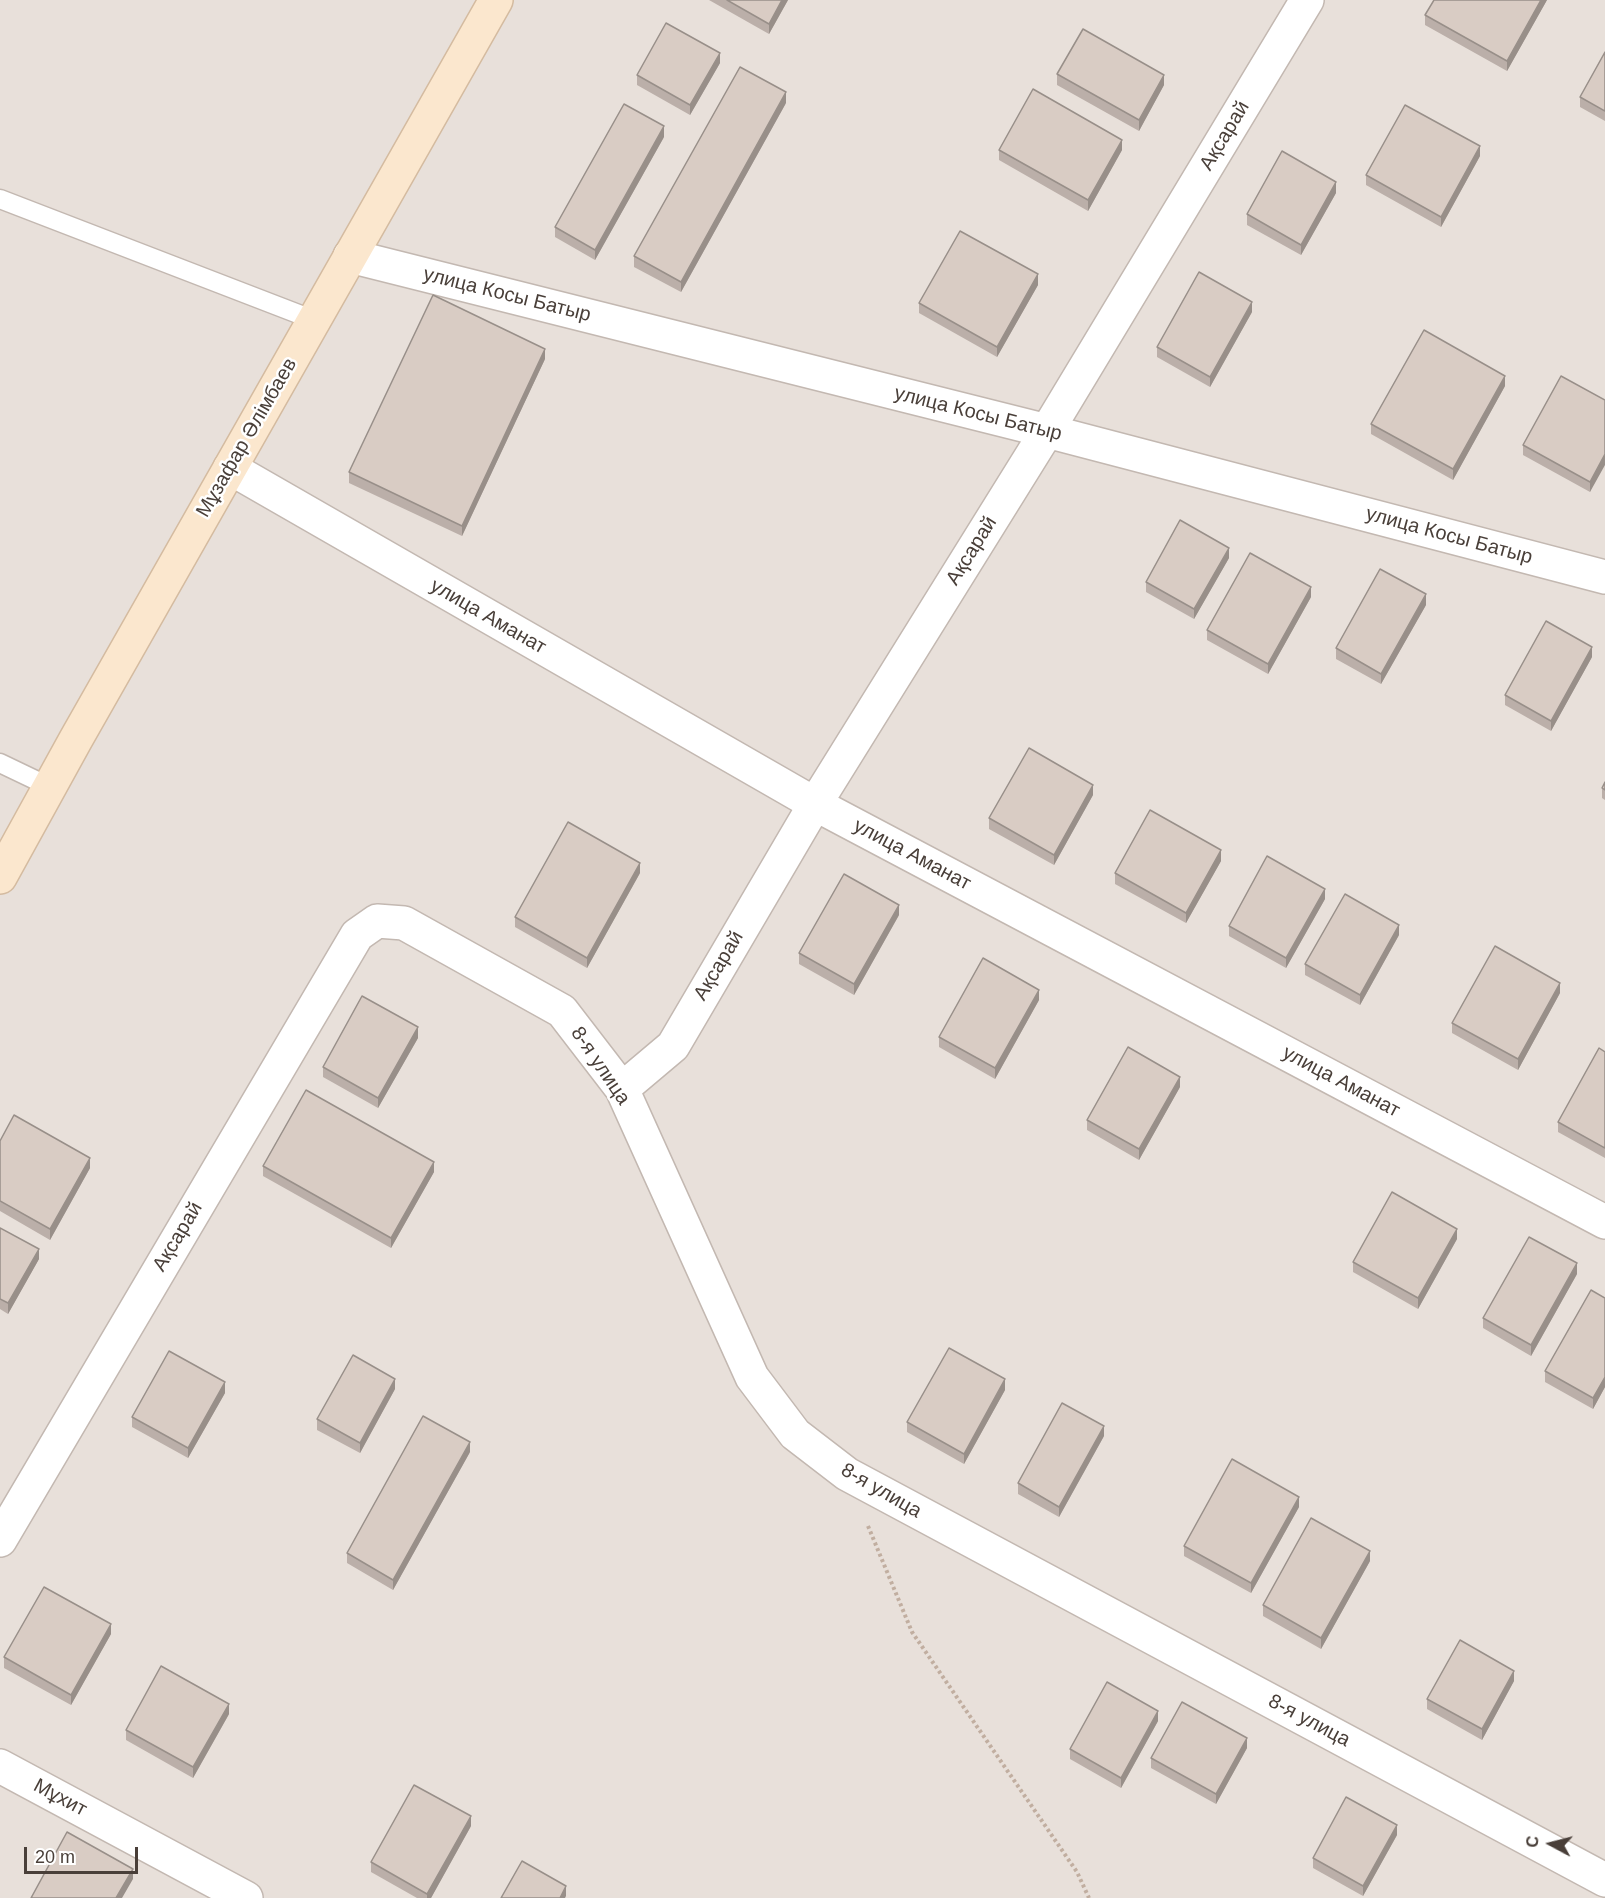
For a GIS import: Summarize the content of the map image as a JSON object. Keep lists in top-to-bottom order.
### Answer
{
  "streets": {
    "street": [
      "Ақсарай",
      "улица Косы Батыр",
      "Мұзафар Әлімбаев",
      "улица Аманат",
      "8-я улица",
      "Мұхит"
    ]
  },
  "crossings": [
    ["Ақсарай", "улица Косы Батыр"],
    ["Ақсарай", "улица Аманат"],
    ["Ақсарай", "8-я улица"],
    ["улица Косы Батыр", "Мұзафар Әлімбаев"],
    ["Мұзафар Әлімбаев", "улица Аманат"]
  ],
  "scale_bar": "20 m",
  "north": "left"
}
